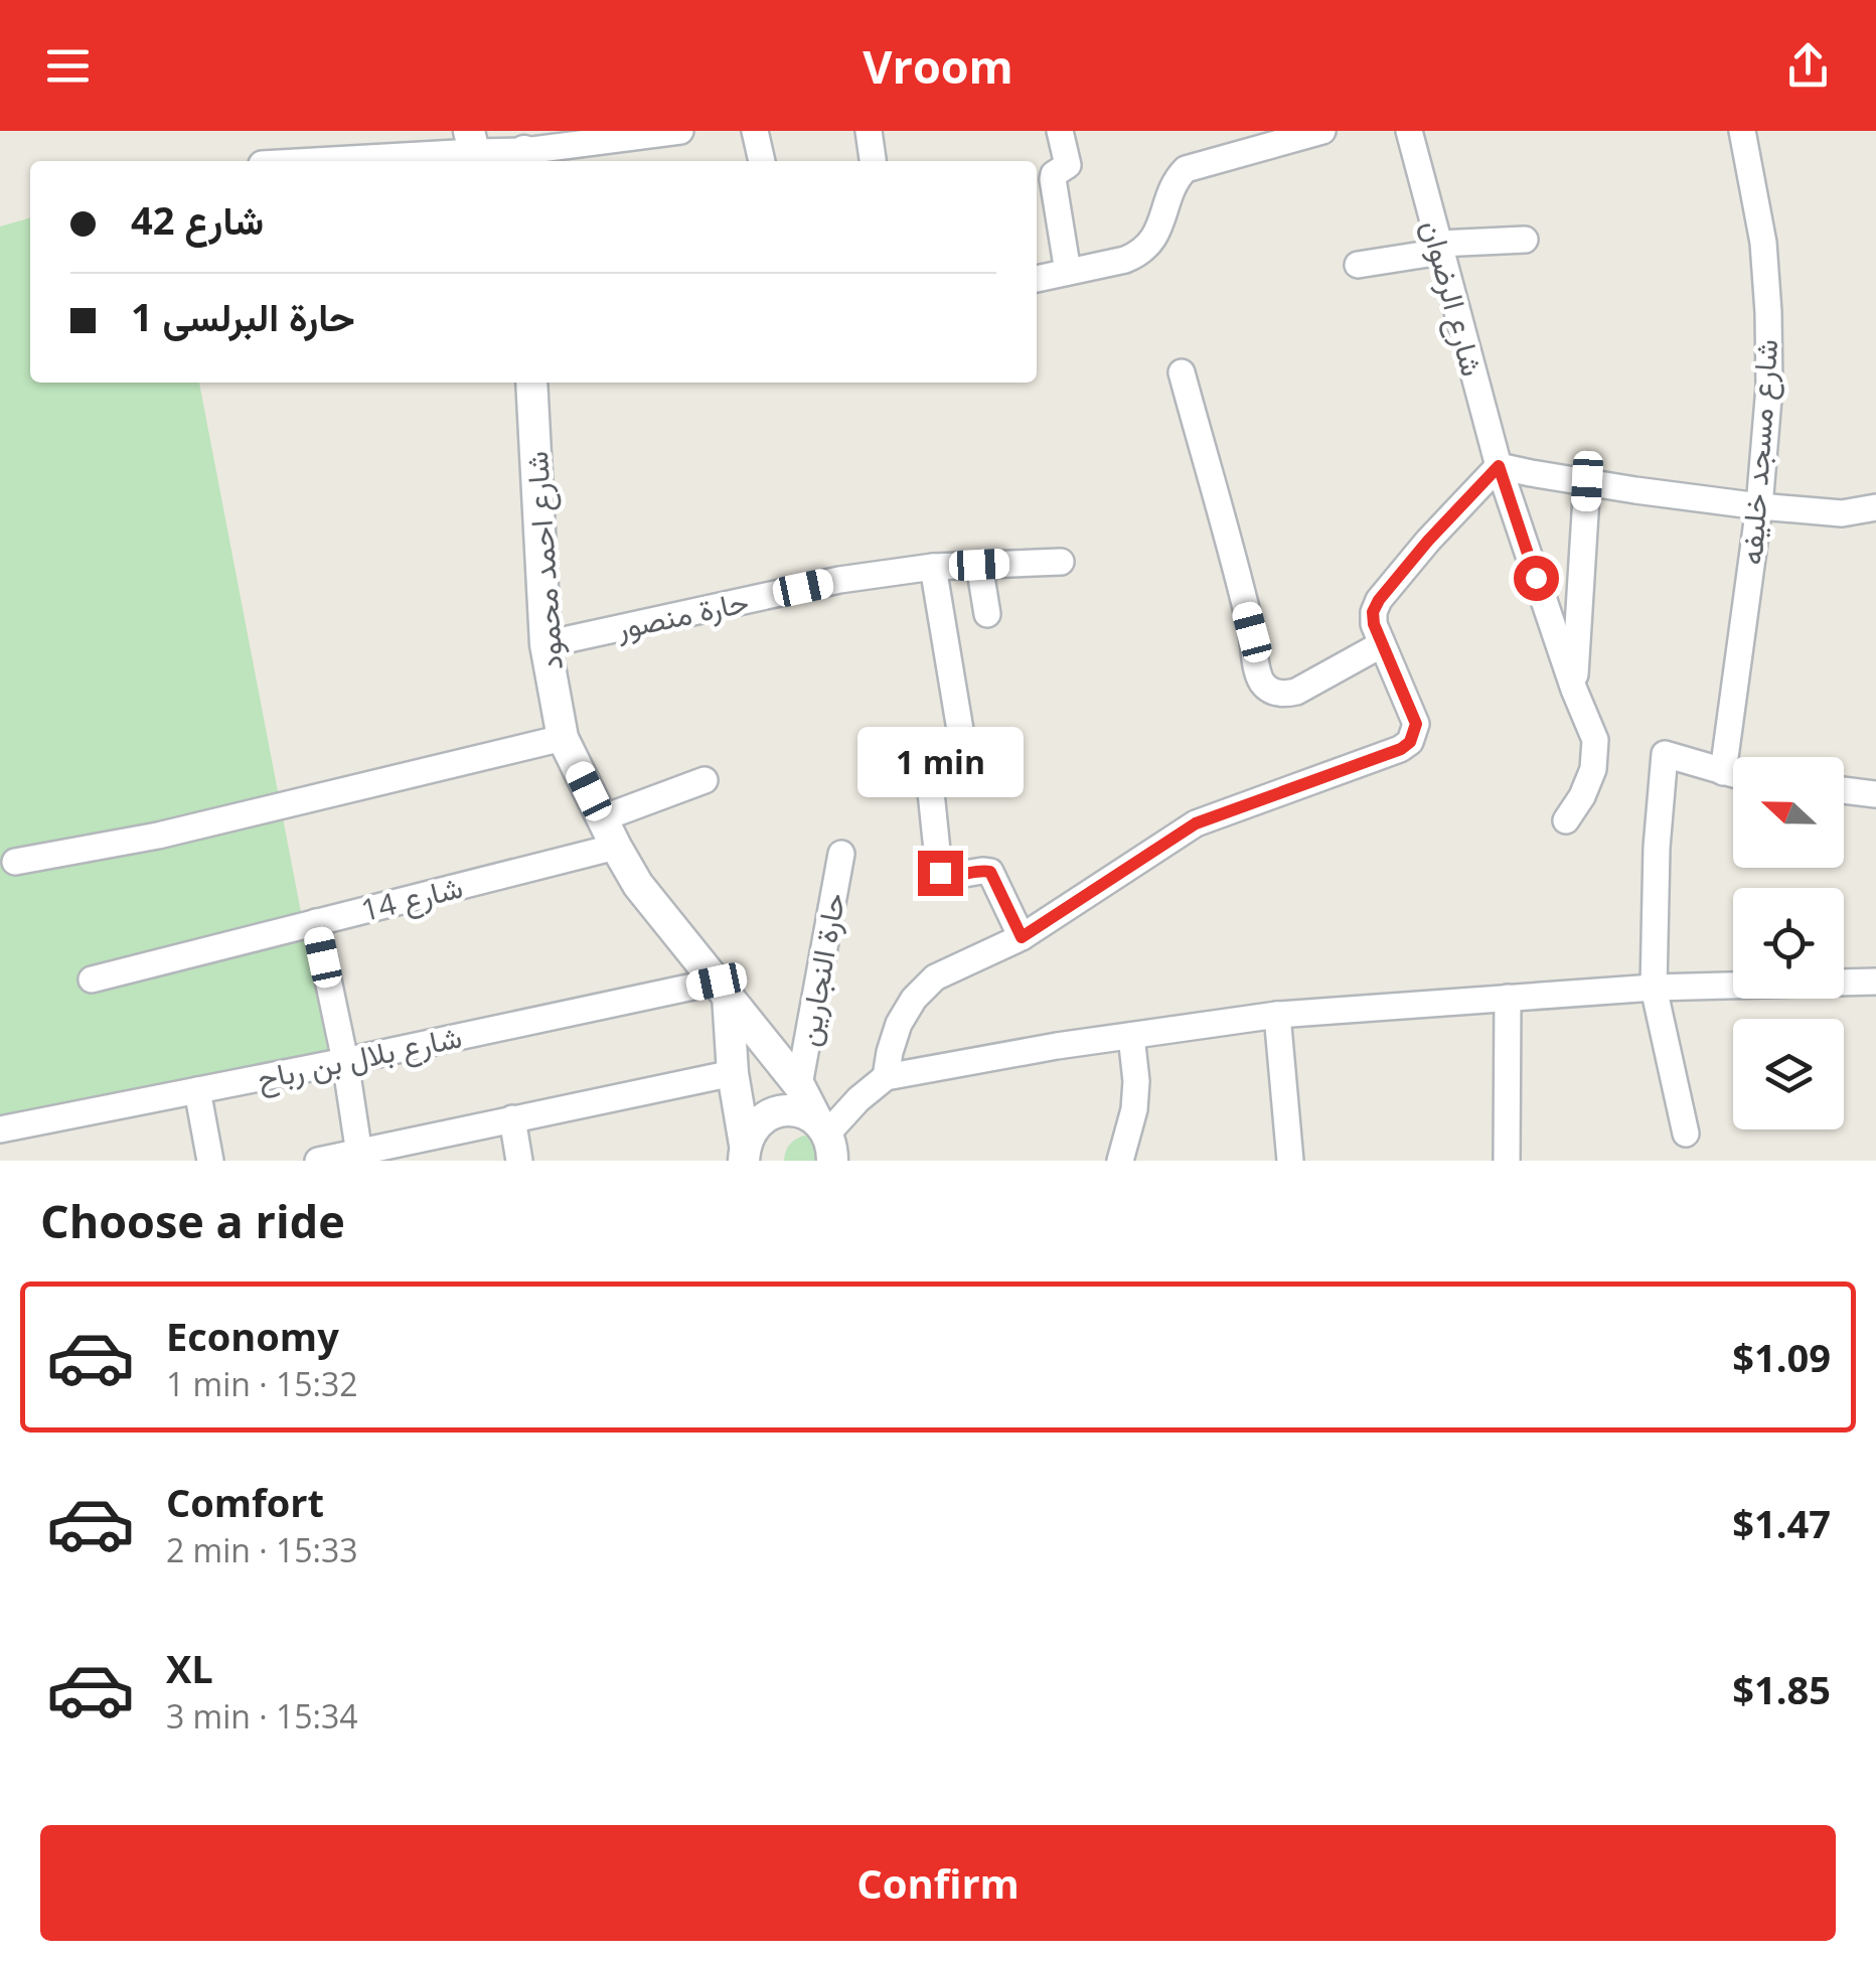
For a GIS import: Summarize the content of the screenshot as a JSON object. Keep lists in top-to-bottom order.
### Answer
{
  "streets": {
    "street": [
      "شارع الرضوان",
      "شارع مسجد خليفه",
      "شارع احمد محمود",
      "حارة منصور",
      "شارع 14",
      "حارة النجارين",
      "شارع بلال بن رباح"
    ]
  },
  "crossings": [
    ["شارع احمد محمود", "حارة منصور"],
    ["شارع احمد محمود", "شارع 14"],
    ["شارع احمد محمود", "حارة النجارين"],
    ["شارع احمد محمود", "شارع بلال بن رباح"]
  ],
  "north": "left",
  "page": {
    "header": "Vroom",
    "banner": ["شارع 42", "حارة البرلسى 1"],
    "bubble": "1 min",
    "heading": "Choose a ride",
    "list": [
      {
        "name": "Economy",
        "note": "1 min · 15:32",
        "value": "$1.09"
      },
      {
        "name": "Comfort",
        "note": "2 min · 15:33",
        "value": "$1.47"
      },
      {
        "name": "XL",
        "note": "3 min · 15:34",
        "value": "$1.85"
      }
    ],
    "buttons": "Confirm"
  }
}
